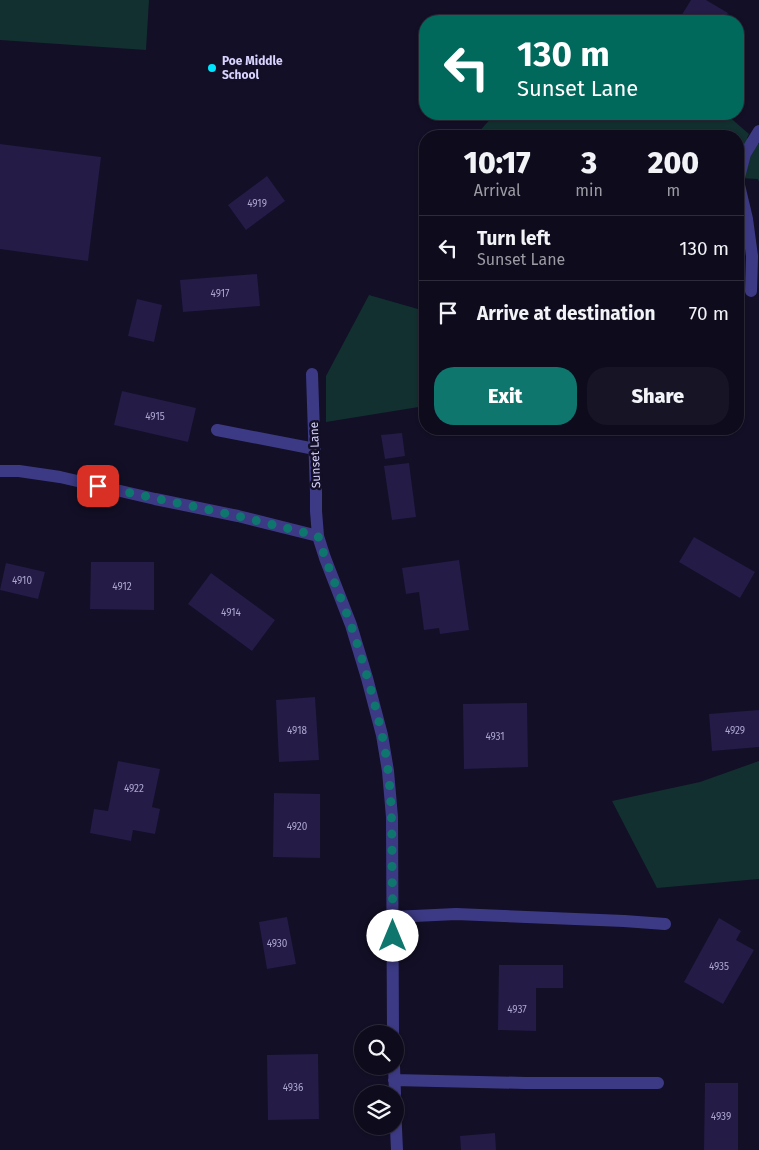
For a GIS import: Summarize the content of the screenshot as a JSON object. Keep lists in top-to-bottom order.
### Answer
{
  "streets": {
    "street": ["Sunset Lane"]
  },
  "places": ["Poe Middle School"],
  "house_numbers": [
    "4919",
    "4917",
    "4915",
    "4910",
    "4912",
    "4914",
    "4918",
    "4929",
    "4931",
    "4922",
    "4920",
    "4930",
    "4935",
    "4937",
    "4936",
    "4939"
  ],
  "page": {
    "turn": ["130 m", "Sunset Lane"],
    "eta": [
      "10:17",
      "Arrival",
      "3",
      "min",
      "200",
      "m"
    ],
    "list": [
      {
        "name": "Turn left",
        "note": "Sunset Lane",
        "value": "130 m"
      },
      {
        "name": "Arrive at destination",
        "value": "70 m"
      }
    ],
    "buttons": ["Exit", "Share"]
  }
}
